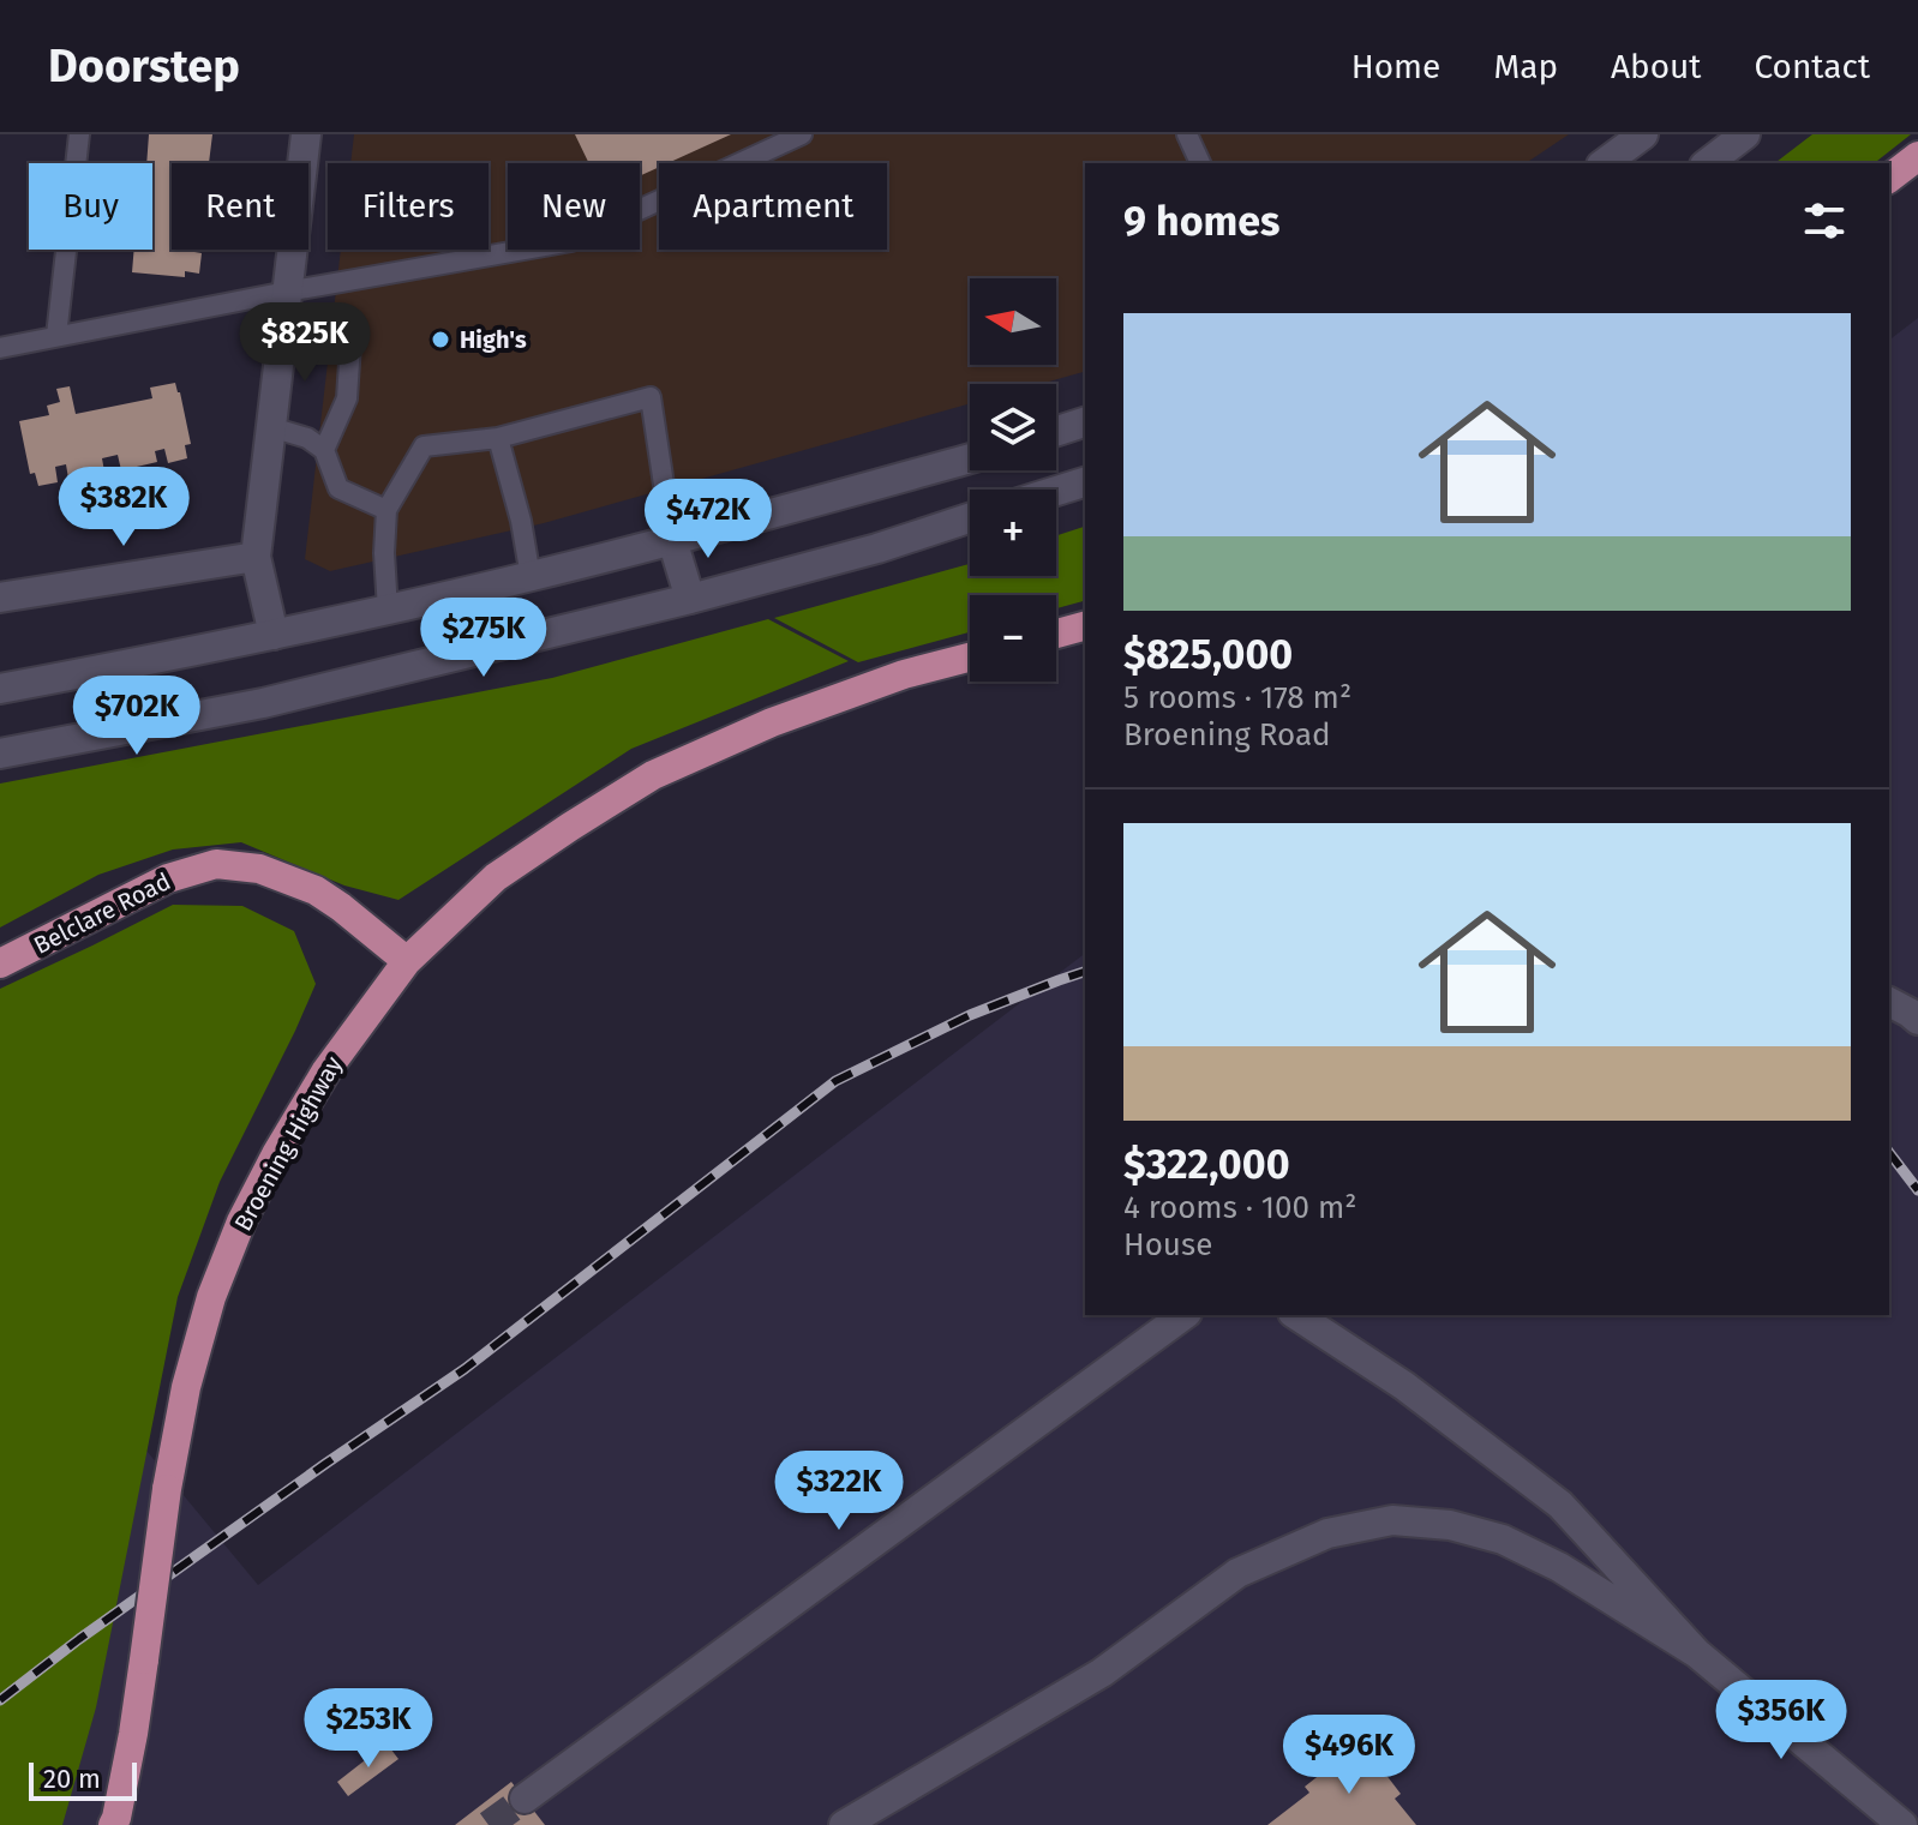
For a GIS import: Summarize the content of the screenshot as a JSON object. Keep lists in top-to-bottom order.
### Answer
{
  "streets": {
    "main road": ["Belclare Road", "Broening Highway"]
  },
  "crossings": [
    ["Belclare Road", "Broening Highway"]
  ],
  "places": ["High's"],
  "scale_bar": "20 m",
  "north": "left",
  "page": {
    "header": "Doorstep",
    "nav": [
      "Home",
      "Map",
      "About",
      "Contact"
    ],
    "chip": [
      "Buy",
      "Rent",
      "Filters",
      "New",
      "Apartment"
    ],
    "heading": "9 homes",
    "map_buttons": ["+", "−"],
    "list": [
      {
        "name": "$825,000",
        "note": "5 rooms · 178 m² · Broening Road"
      },
      {
        "name": "$322,000",
        "note": "4 rooms · 100 m² · House"
      }
    ],
    "price": [
      "$825K",
      "$382K",
      "$472K",
      "$275K",
      "$702K",
      "$322K",
      "$356K",
      "$253K",
      "$496K"
    ],
    "scale": "20 m"
  }
}
